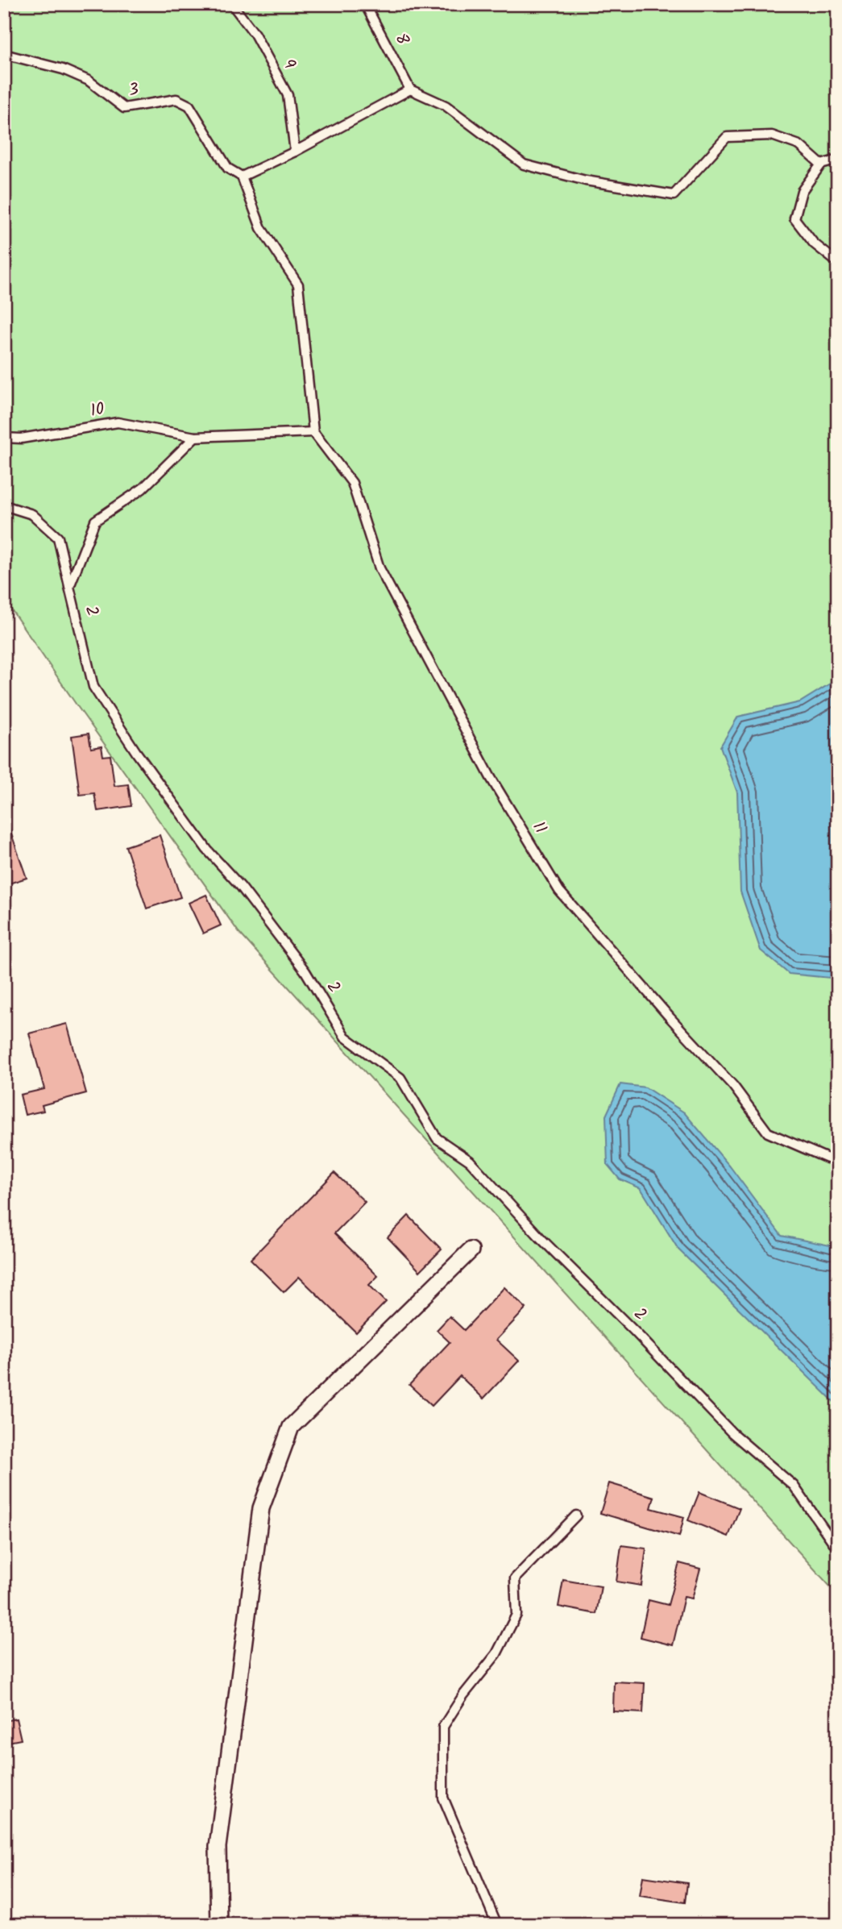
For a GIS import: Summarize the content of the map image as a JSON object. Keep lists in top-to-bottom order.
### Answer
{
  "streets": {
    "lane": [
      "8",
      "9",
      "3",
      "10",
      "2",
      "11"
    ]
  },
  "crossings": [
    ["10", "2"],
    ["10", "11"]
  ]
}
